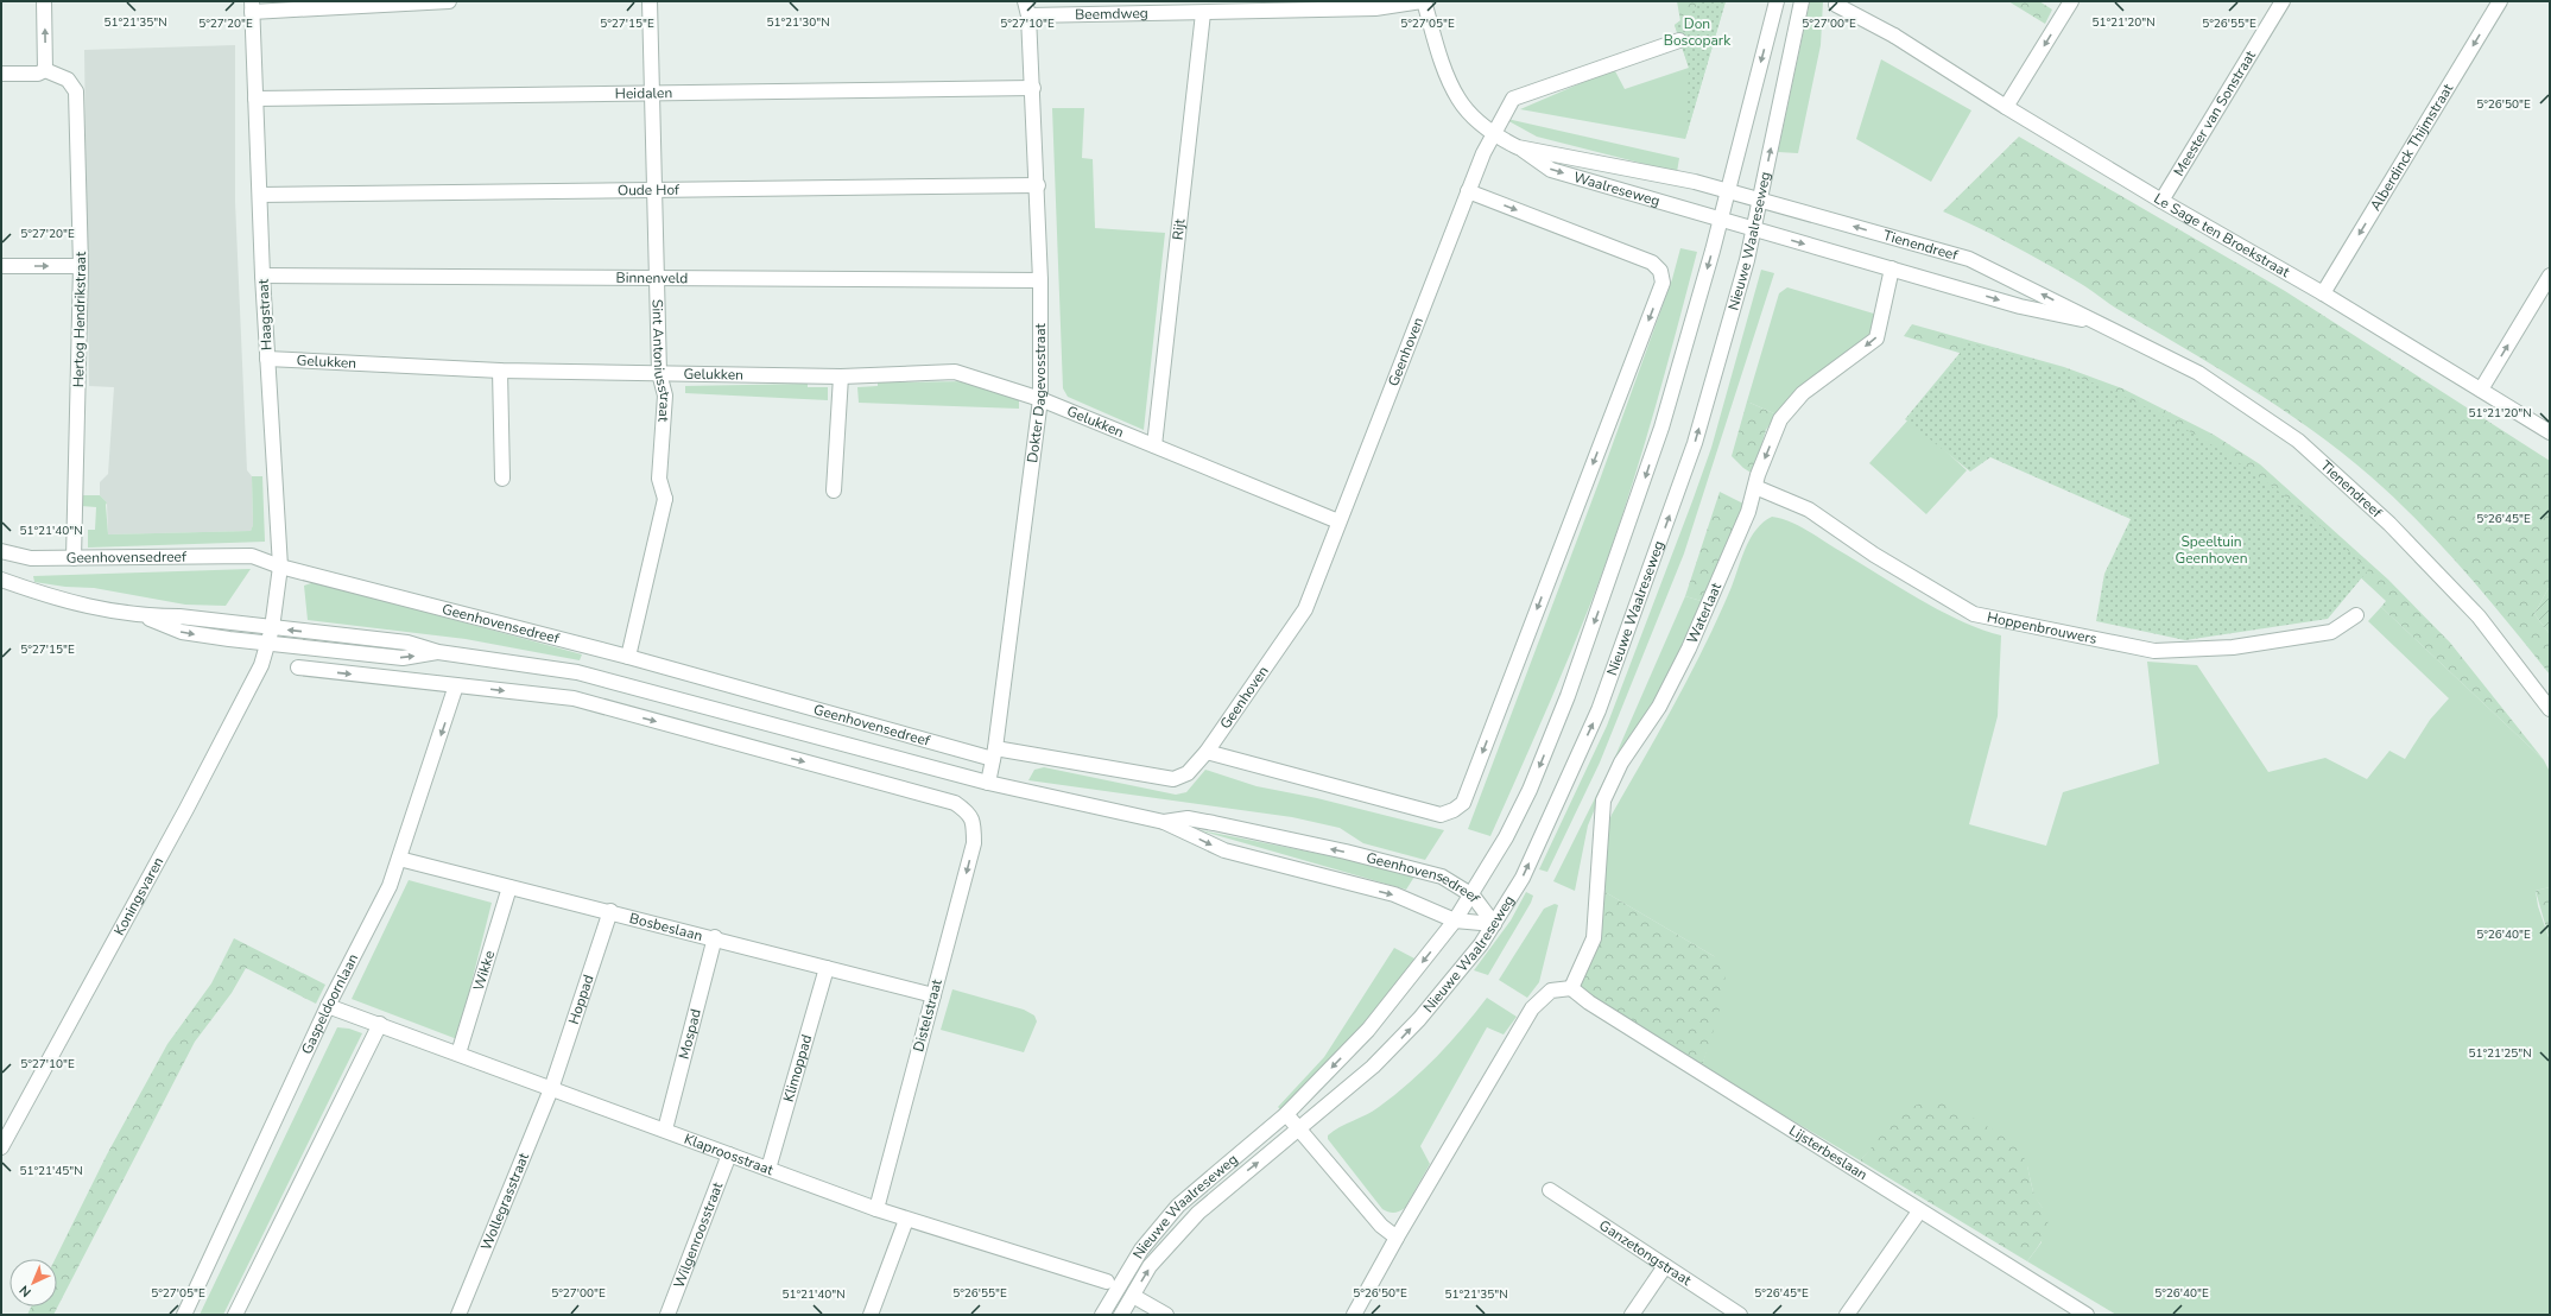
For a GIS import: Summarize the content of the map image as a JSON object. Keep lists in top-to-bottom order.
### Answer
{
  "streets": {
    "street": [
      "Beemdweg",
      "Heidalen",
      "Meester van Sonstraat",
      "Alberdinck Thijmstraat",
      "Waalreseweg",
      "Oude Hof",
      "Rijt",
      "Le Sage ten Broekstraat",
      "Nieuwe Waalreseweg",
      "Tienendreef",
      "Binnenveld",
      "Haagstraat",
      "Hertog Hendrikstraat",
      "Geenhoven",
      "Sint Antoniusstraat",
      "Gelukken",
      "Dokter Dagevosstraat",
      "Geenhovensedreef",
      "Waterlaat",
      "Hoppenbrouwers",
      "Koningsvaren",
      "Bosbeslaan",
      "Wikke",
      "Hoppad",
      "Gaspeldoornlaan",
      "Distelstraat",
      "Mospad",
      "Klimoppad",
      "Lijsterbeslaan",
      "Klaproosstraat",
      "Wollegrasstraat",
      "Wilgenroosstraat",
      "Ganzetongstraat"
    ]
  },
  "crossings": [
    ["Beemdweg", "Waalreseweg"],
    ["Beemdweg", "Rijt"],
    ["Beemdweg", "Dokter Dagevosstraat"],
    ["Heidalen", "Haagstraat"],
    ["Heidalen", "Sint Antoniusstraat"],
    ["Heidalen", "Dokter Dagevosstraat"],
    ["Meester van Sonstraat", "Le Sage ten Broekstraat"],
    ["Alberdinck Thijmstraat", "Le Sage ten Broekstraat"],
    ["Waalreseweg", "Nieuwe Waalreseweg"],
    ["Waalreseweg", "Tienendreef"],
    ["Waalreseweg", "Geenhoven"],
    ["Oude Hof", "Haagstraat"],
    ["Oude Hof", "Sint Antoniusstraat"],
    ["Oude Hof", "Dokter Dagevosstraat"],
    ["Rijt", "Gelukken"],
    ["Nieuwe Waalreseweg", "Tienendreef"],
    ["Nieuwe Waalreseweg", "Geenhovensedreef"],
    ["Nieuwe Waalreseweg", "Klaproosstraat"],
    ["Tienendreef", "Waterlaat"],
    ["Binnenveld", "Haagstraat"],
    ["Binnenveld", "Sint Antoniusstraat"],
    ["Binnenveld", "Dokter Dagevosstraat"],
    ["Haagstraat", "Gelukken"],
    ["Haagstraat", "Geenhovensedreef"],
    ["Haagstraat", "Koningsvaren"],
    ["Hertog Hendrikstraat", "Geenhovensedreef"],
    ["Geenhoven", "Gelukken"],
    ["Geenhoven", "Geenhovensedreef"],
    ["Sint Antoniusstraat", "Gelukken"],
    ["Sint Antoniusstraat", "Geenhovensedreef"],
    ["Gelukken", "Dokter Dagevosstraat"],
    ["Dokter Dagevosstraat", "Geenhovensedreef"],
    ["Geenhovensedreef", "Koningsvaren"],
    ["Waterlaat", "Hoppenbrouwers"],
    ["Waterlaat", "Lijsterbeslaan"],
    ["Bosbeslaan", "Wikke"],
    ["Bosbeslaan", "Hoppad"],
    ["Bosbeslaan", "Gaspeldoornlaan"],
    ["Bosbeslaan", "Distelstraat"],
    ["Bosbeslaan", "Mospad"],
    ["Bosbeslaan", "Klimoppad"],
    ["Wikke", "Klaproosstraat"],
    ["Hoppad", "Klaproosstraat"],
    ["Hoppad", "Wollegrasstraat"],
    ["Gaspeldoornlaan", "Distelstraat"],
    ["Gaspeldoornlaan", "Klaproosstraat"],
    ["Distelstraat", "Klaproosstraat"],
    ["Mospad", "Klaproosstraat"],
    ["Klimoppad", "Klaproosstraat"],
    ["Klaproosstraat", "Wollegrasstraat"],
    ["Klaproosstraat", "Wilgenroosstraat"]
  ],
  "one_way": ["Alberdinck Thijmstraat"],
  "parks": ["Don Boscopark", "Speeltuin Geenhoven"],
  "north": "bottom left",
  "coordinates": [
    "51°21'35\"N",
    "51°21'30\"N",
    "51°21'20\"N",
    "5°27'20\"E",
    "5°27'15\"E",
    "5°27'10\"E",
    "5°27'05\"E",
    "5°27'00\"E",
    "5°26'55\"E",
    "5°26'50\"E",
    "5°26'45\"E",
    "51°21'40\"N",
    "5°26'40\"E",
    "51°21'25\"N",
    "51°21'45\"N"
  ]
}
